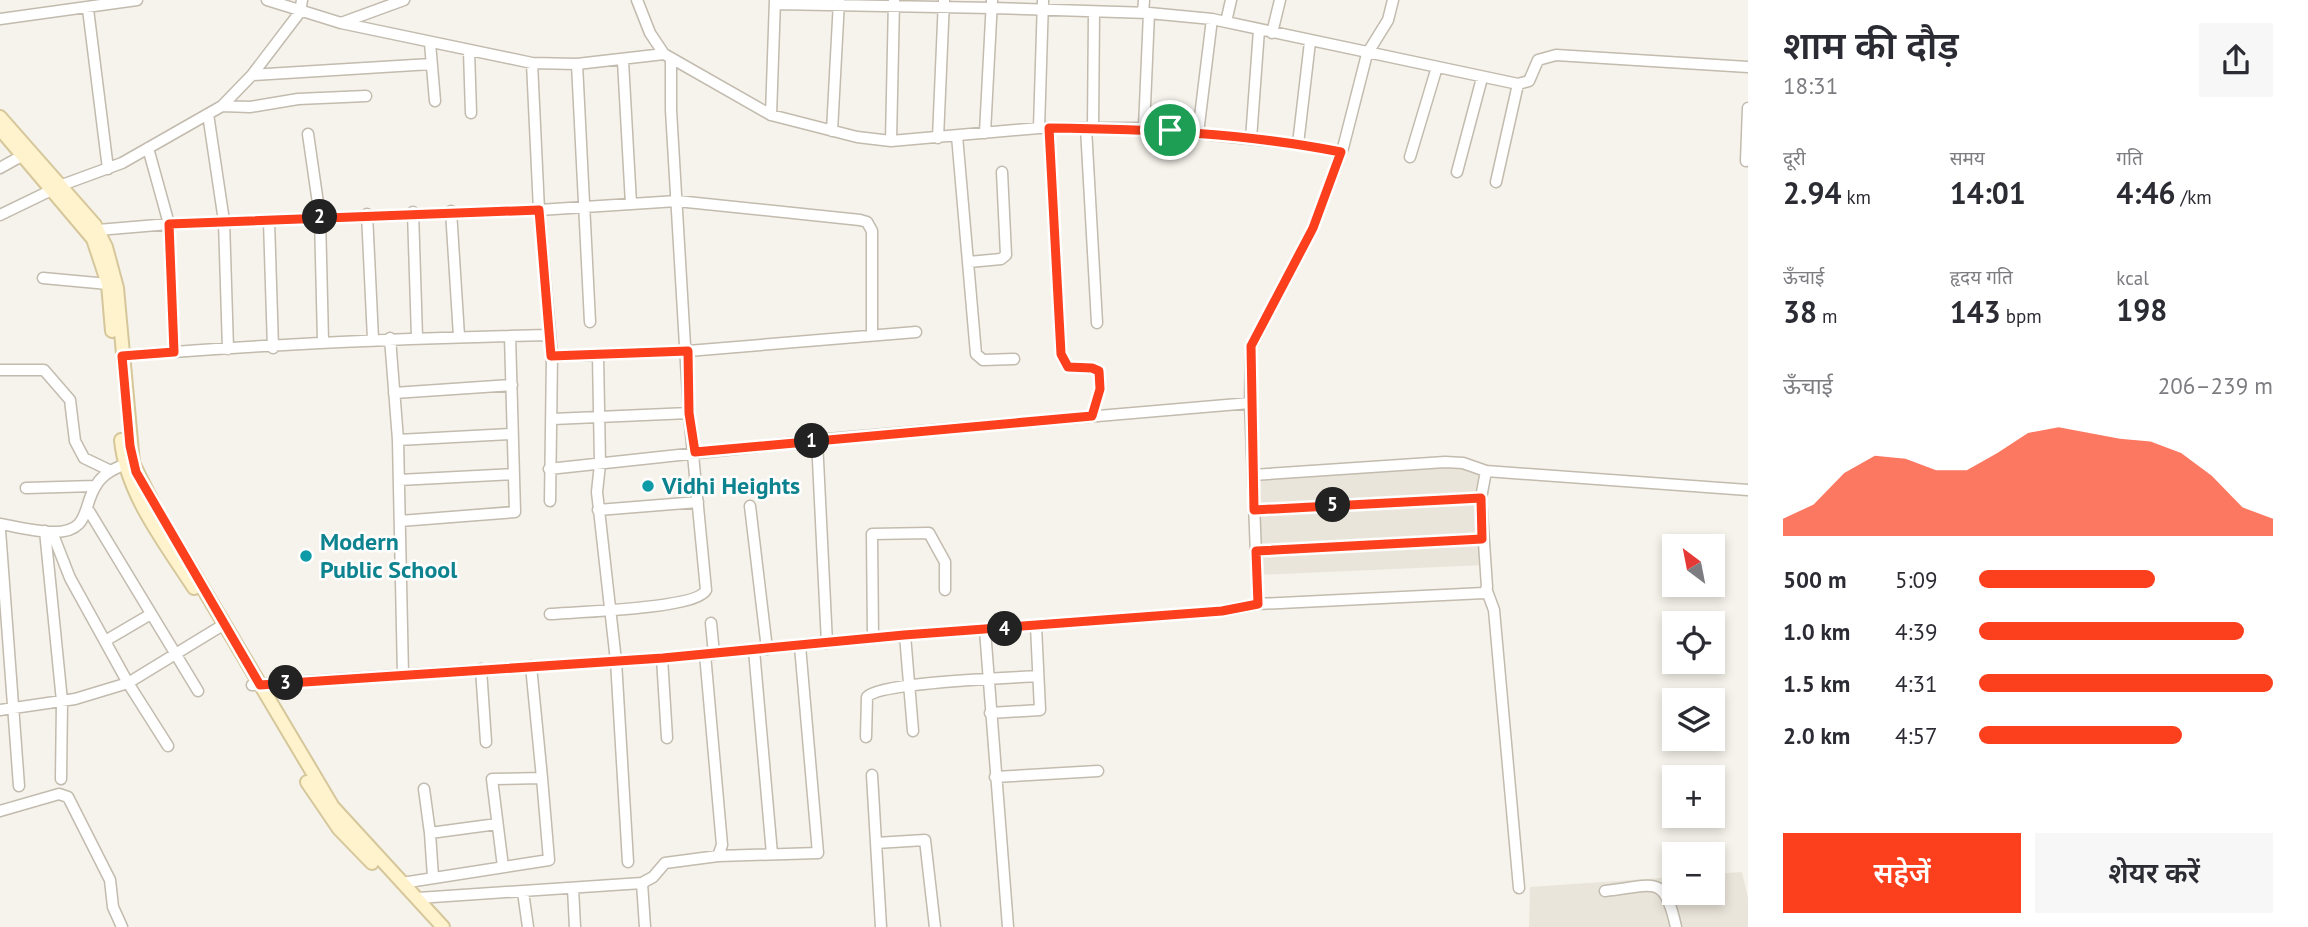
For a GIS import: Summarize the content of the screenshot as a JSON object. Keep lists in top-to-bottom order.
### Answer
{
  "places": ["Vidhi Heights", "Modern Public School"],
  "north": "top left",
  "page": {
    "heading": ["शाम की दौड़", "18:31"],
    "stats": [
      ["दूरी", "2.94 km"],
      ["समय", "14:01"],
      ["गति", "4:46 /km"],
      ["ऊँचाई", "38 m"],
      ["हृदय गति", "143 bpm"],
      ["kcal", "198"]
    ],
    "pins": [
      "2",
      "1",
      "5",
      "4",
      "3"
    ],
    "chart": ["ऊँचाई", "206–239 m"],
    "map_buttons": ["+", "−"],
    "list": [
      {
        "name": "500 m",
        "note": "5:09"
      },
      {
        "name": "1.0 km",
        "note": "4:39"
      },
      {
        "name": "1.5 km",
        "note": "4:31"
      },
      {
        "name": "2.0 km",
        "note": "4:57"
      }
    ],
    "buttons": ["सहेजें", "शेयर करें"]
  }
}
